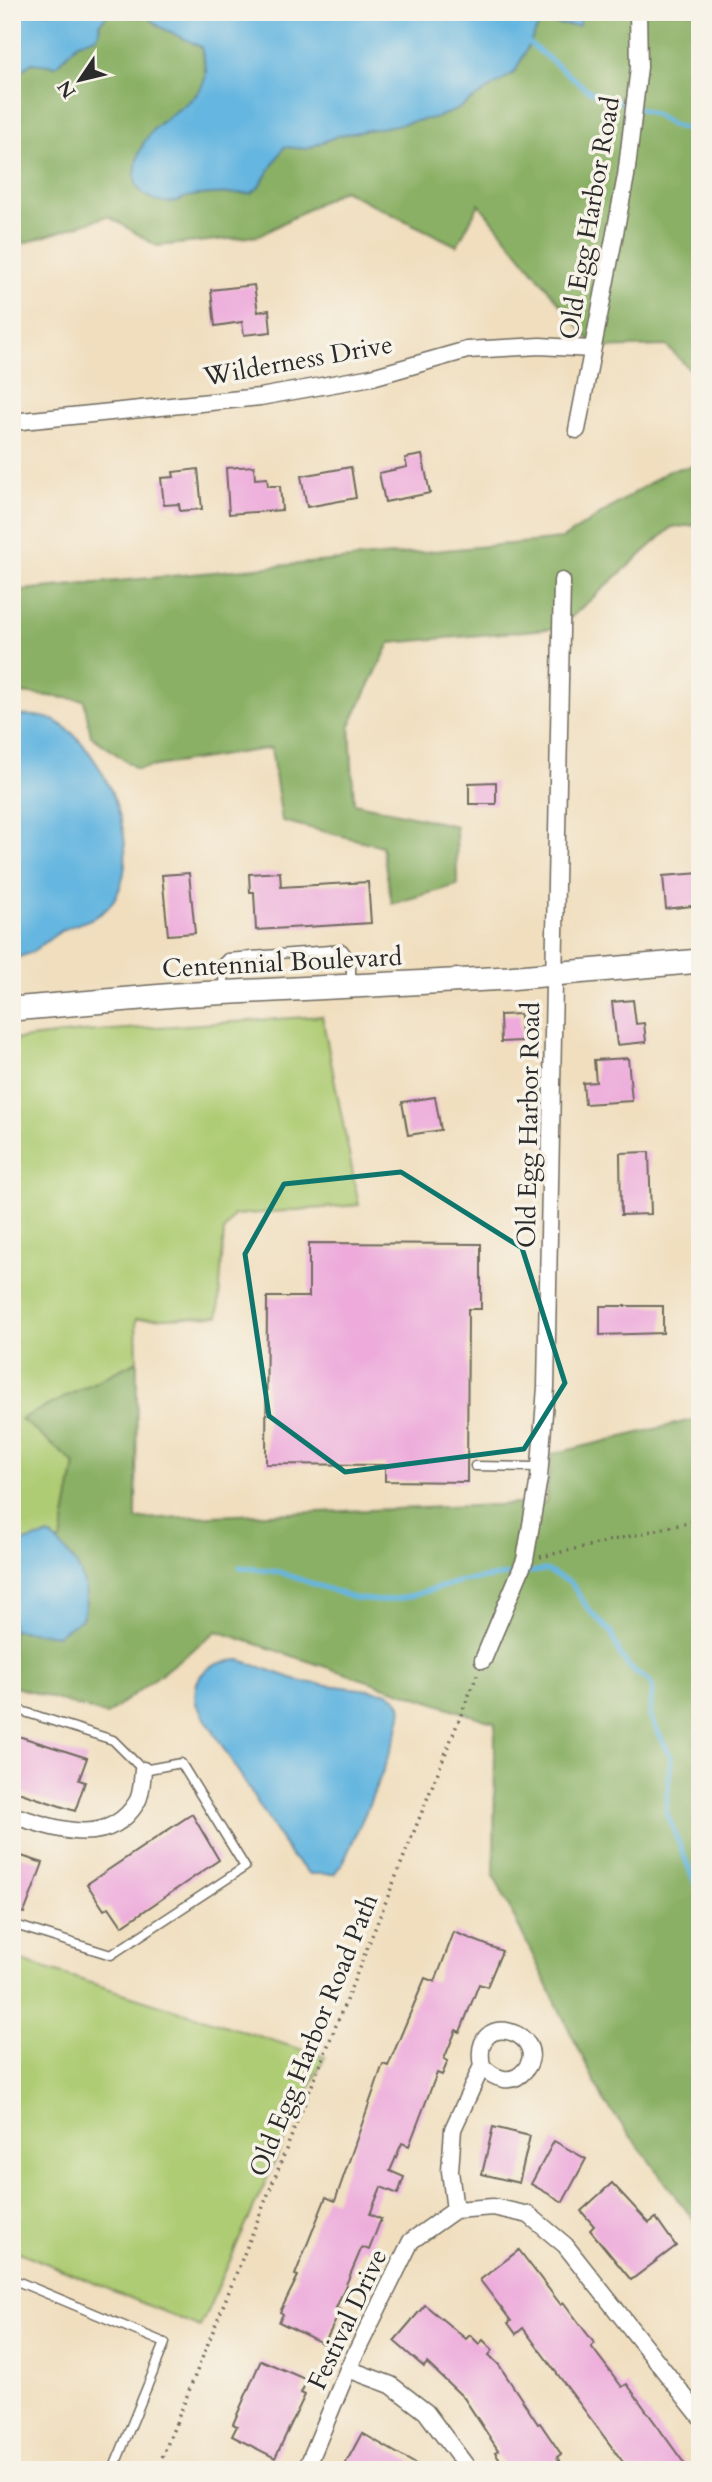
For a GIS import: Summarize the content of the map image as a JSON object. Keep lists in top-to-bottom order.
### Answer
{
  "streets": {
    "main road": ["Centennial Boulevard"],
    "street": ["Old Egg Harbor Road", "Wilderness Drive", "Festival Drive"],
    "path": ["Old Egg Harbor Road Path"]
  },
  "crossings": [
    ["Old Egg Harbor Road", "Wilderness Drive"],
    ["Old Egg Harbor Road", "Centennial Boulevard"],
    ["Old Egg Harbor Road", "Old Egg Harbor Road Path"]
  ],
  "north": "bottom left"
}
